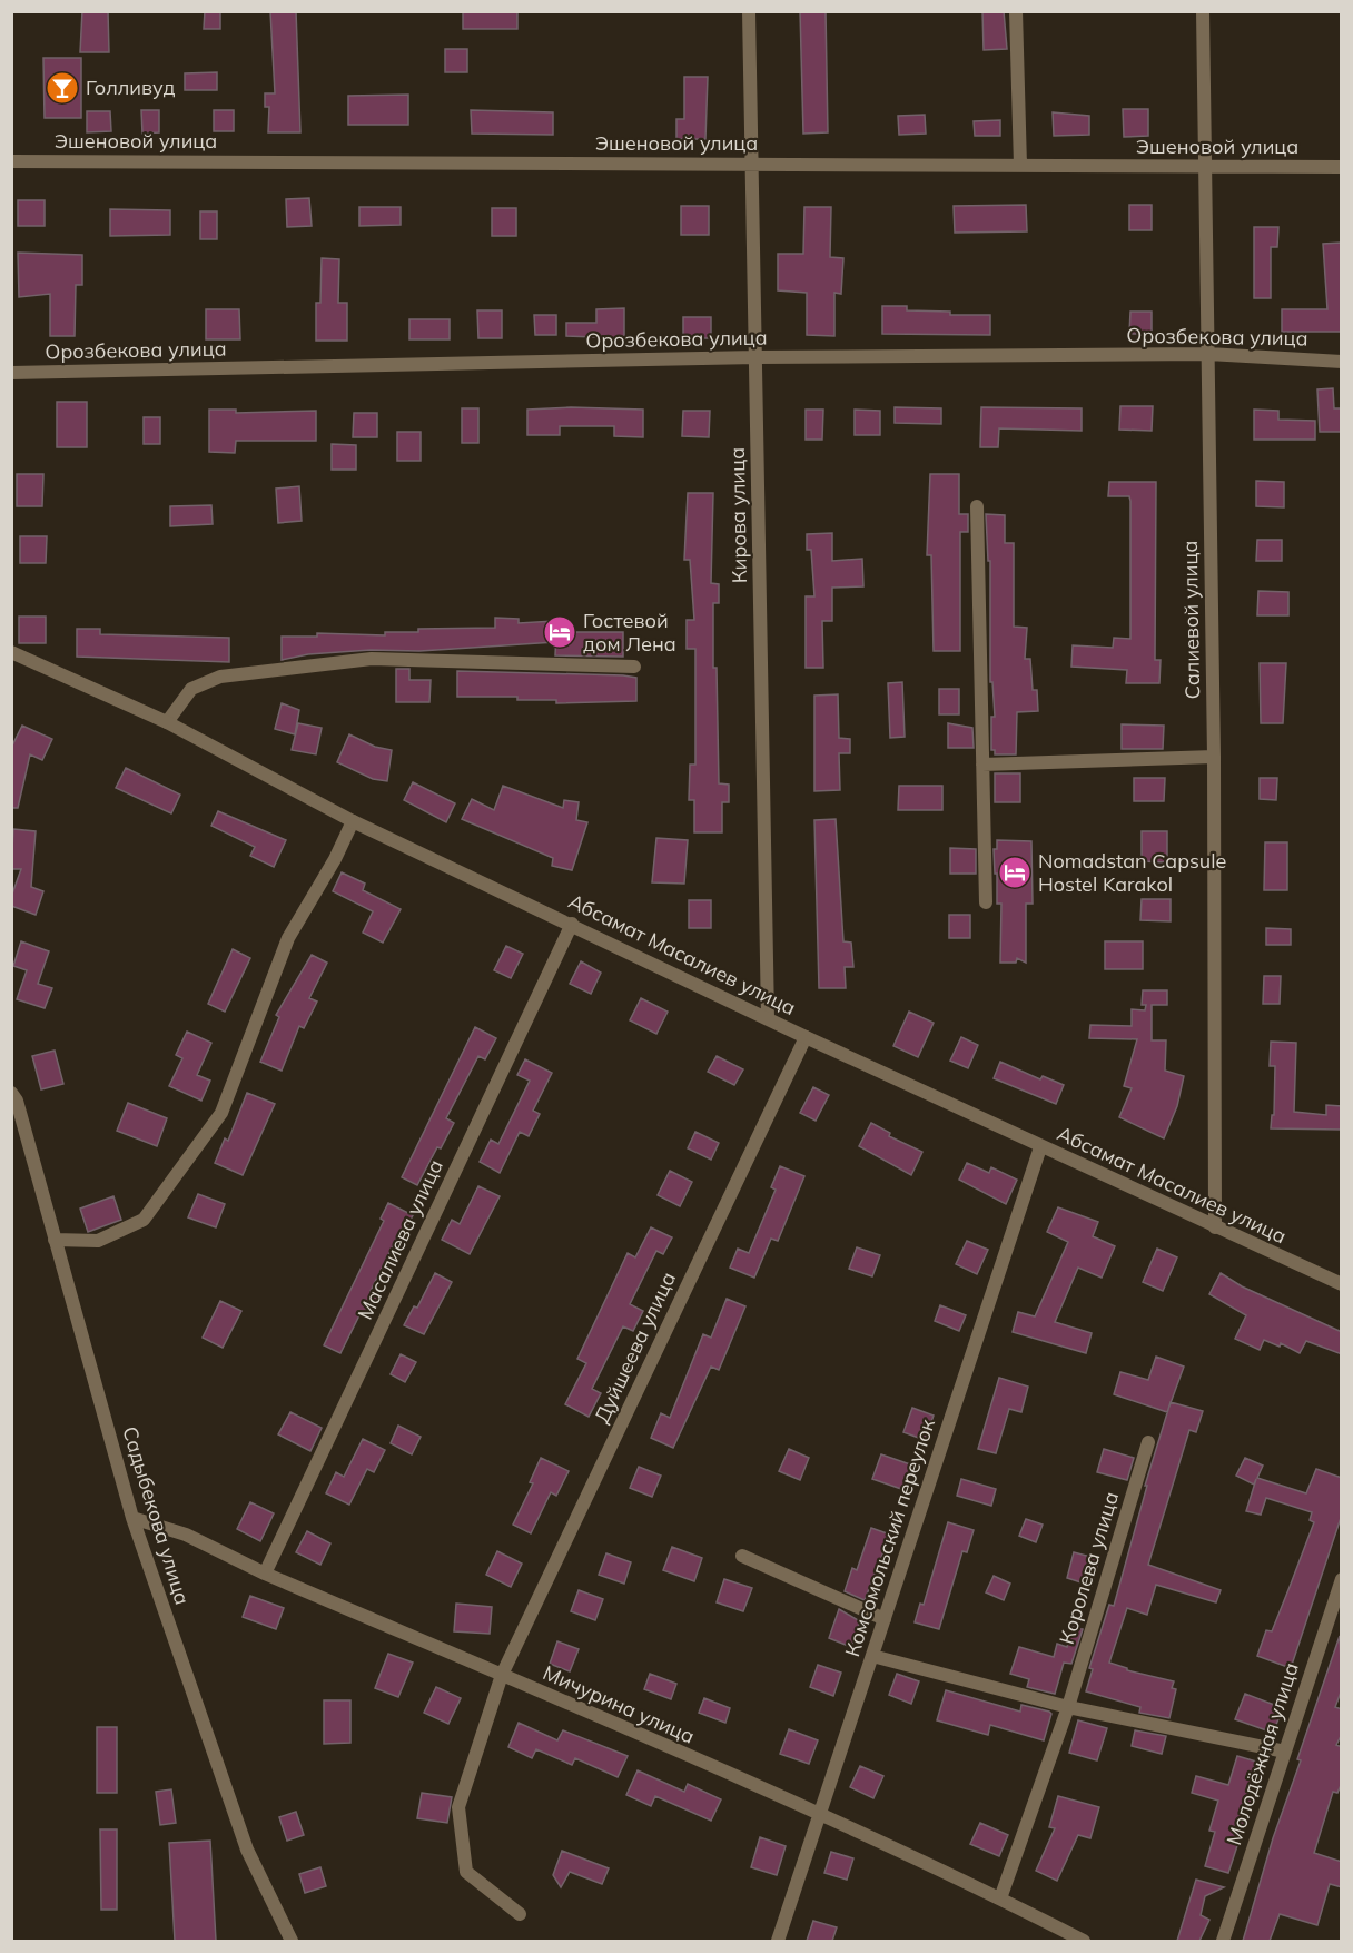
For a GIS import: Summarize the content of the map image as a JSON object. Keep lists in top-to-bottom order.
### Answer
{
  "streets": {
    "street": [
      "Эшеновой улица",
      "Орозбекова улица",
      "Кирова улица",
      "Салиевой улица",
      "Абсамат Масалиев улица",
      "Масалиева улица",
      "Дуйшеева улица",
      "Садыбекова улица",
      "Комсомольский переулок",
      "Королева улица",
      "Мичурина улица",
      "Молодёжная улица"
    ]
  },
  "crossings": [
    ["Эшеновой улица", "Кирова улица"],
    ["Эшеновой улица", "Салиевой улица"],
    ["Орозбекова улица", "Кирова улица"],
    ["Орозбекова улица", "Салиевой улица"],
    ["Кирова улица", "Абсамат Масалиев улица"],
    ["Салиевой улица", "Абсамат Масалиев улица"],
    ["Абсамат Масалиев улица", "Масалиева улица"],
    ["Абсамат Масалиев улица", "Дуйшеева улица"],
    ["Абсамат Масалиев улица", "Комсомольский переулок"],
    ["Масалиева улица", "Мичурина улица"],
    ["Дуйшеева улица", "Мичурина улица"],
    ["Садыбекова улица", "Мичурина улица"],
    ["Комсомольский переулок", "Мичурина улица"],
    ["Королева улица", "Мичурина улица"]
  ],
  "places": {
    "bar": ["Голливуд"],
    "hotel": ["Гостевой дом Лена", "Nomadstan Capsule Hostel Karakol"]
  }
}
